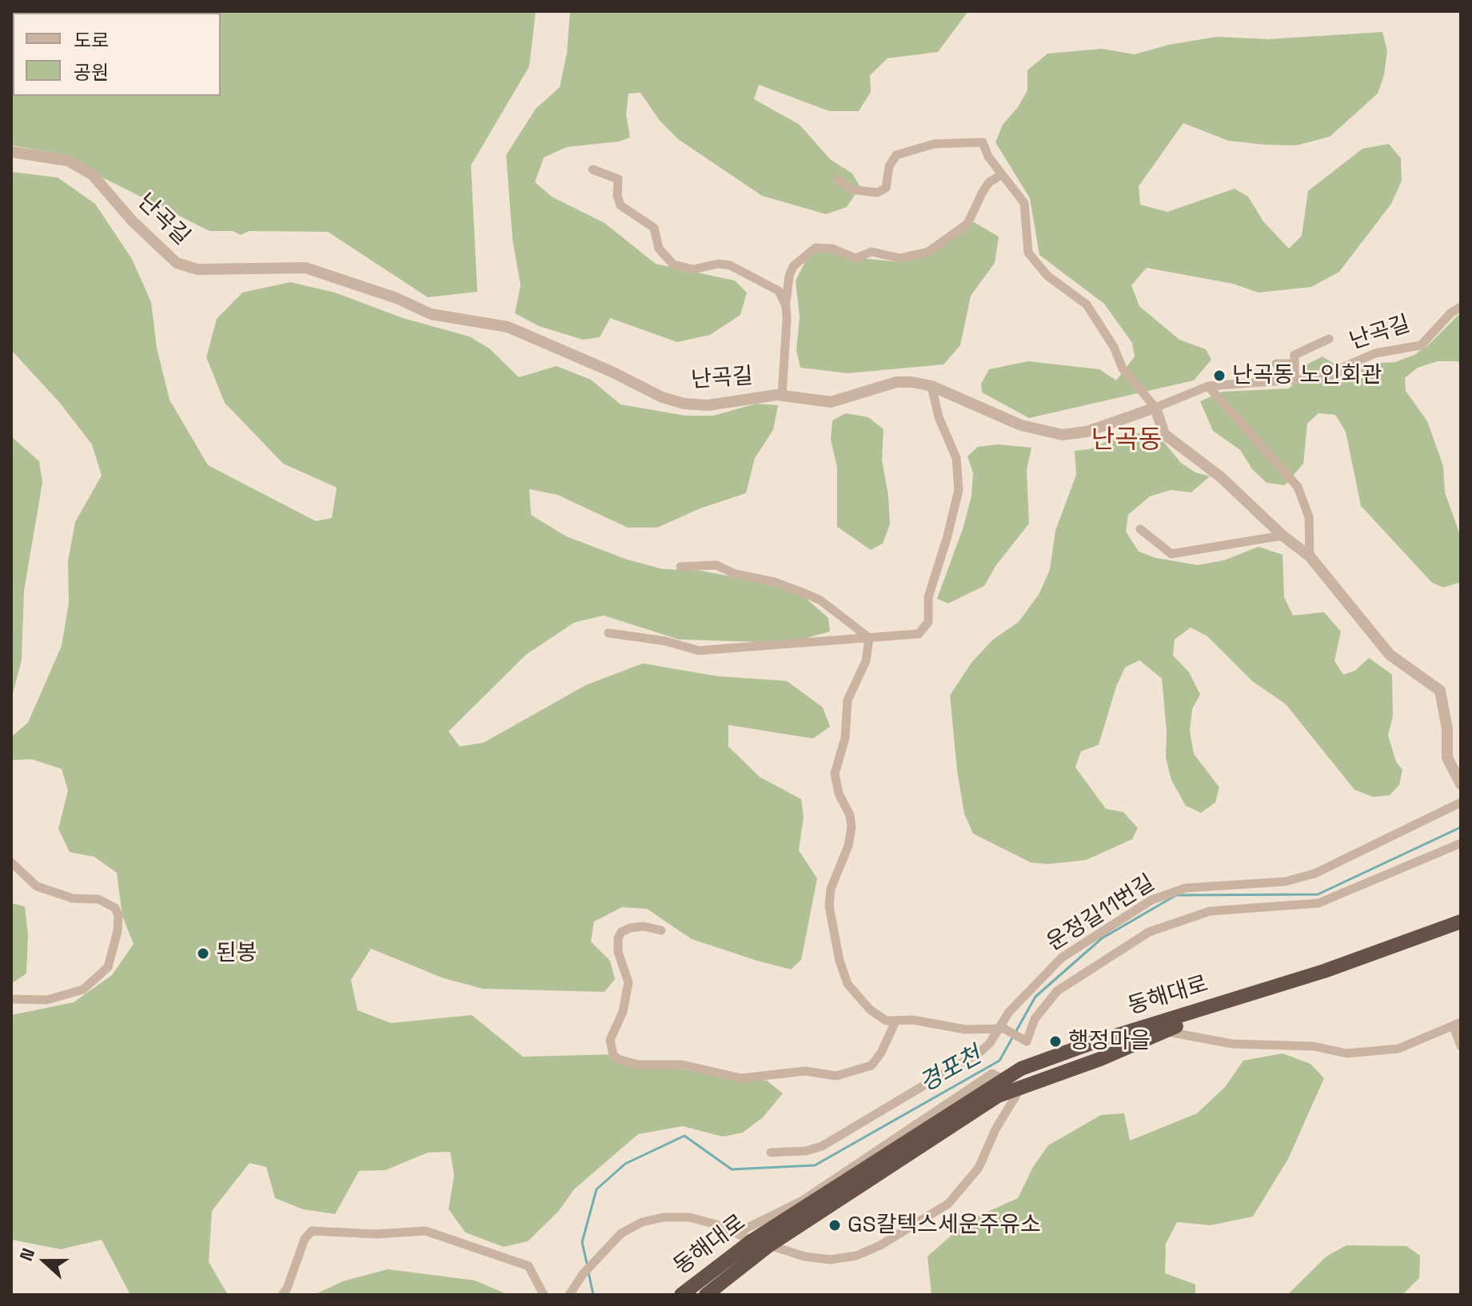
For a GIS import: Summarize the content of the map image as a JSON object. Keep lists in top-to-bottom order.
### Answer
{
  "streets": {
    "highway": ["동해대로"],
    "street": ["난곡길", "운정길11번길"]
  },
  "districts": ["난곡동"],
  "water": ["경포천"],
  "places": [
    "난곡동 노인회관",
    "된봉",
    "행정마을",
    "GS칼텍스세운주유소"
  ],
  "legend": ["도로", "공원"],
  "north": "left"
}
